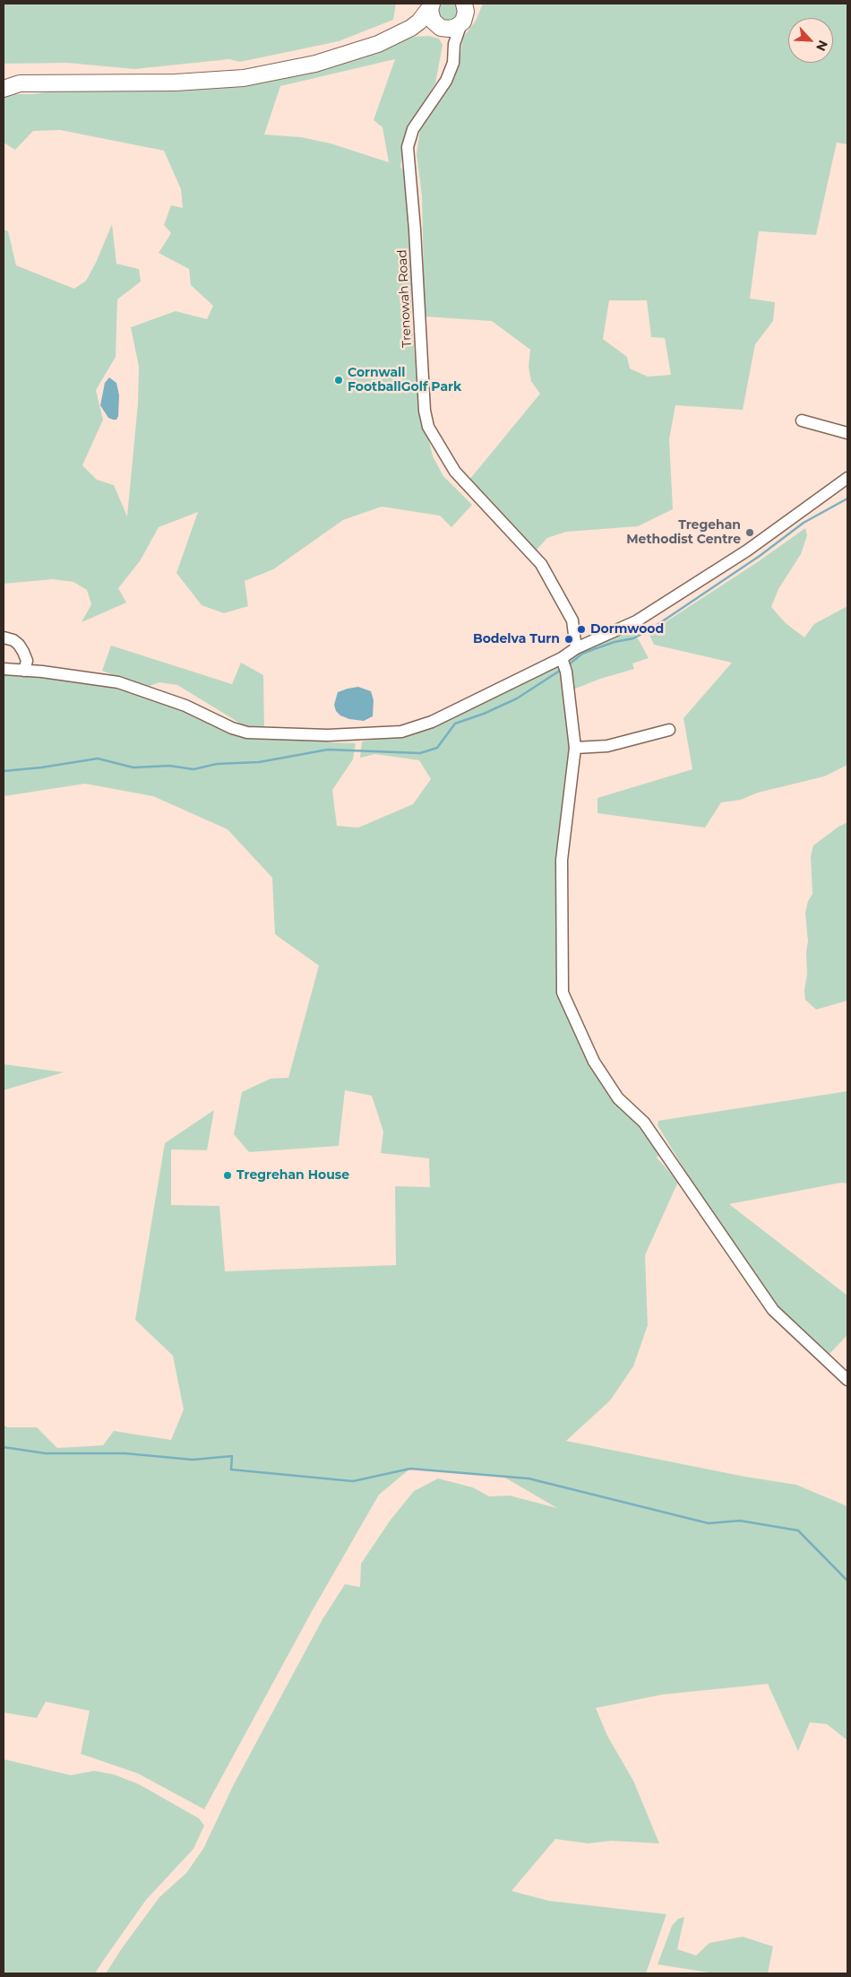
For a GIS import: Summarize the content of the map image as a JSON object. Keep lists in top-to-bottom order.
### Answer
{
  "streets": {
    "street": ["Trenowah Road"]
  },
  "places": [
    "Cornwall FootballGolf Park",
    "Tregehan Methodist Centre",
    "Dormwood",
    "Bodelva Turn",
    "Tregrehan House"
  ],
  "north": "bottom right"
}
